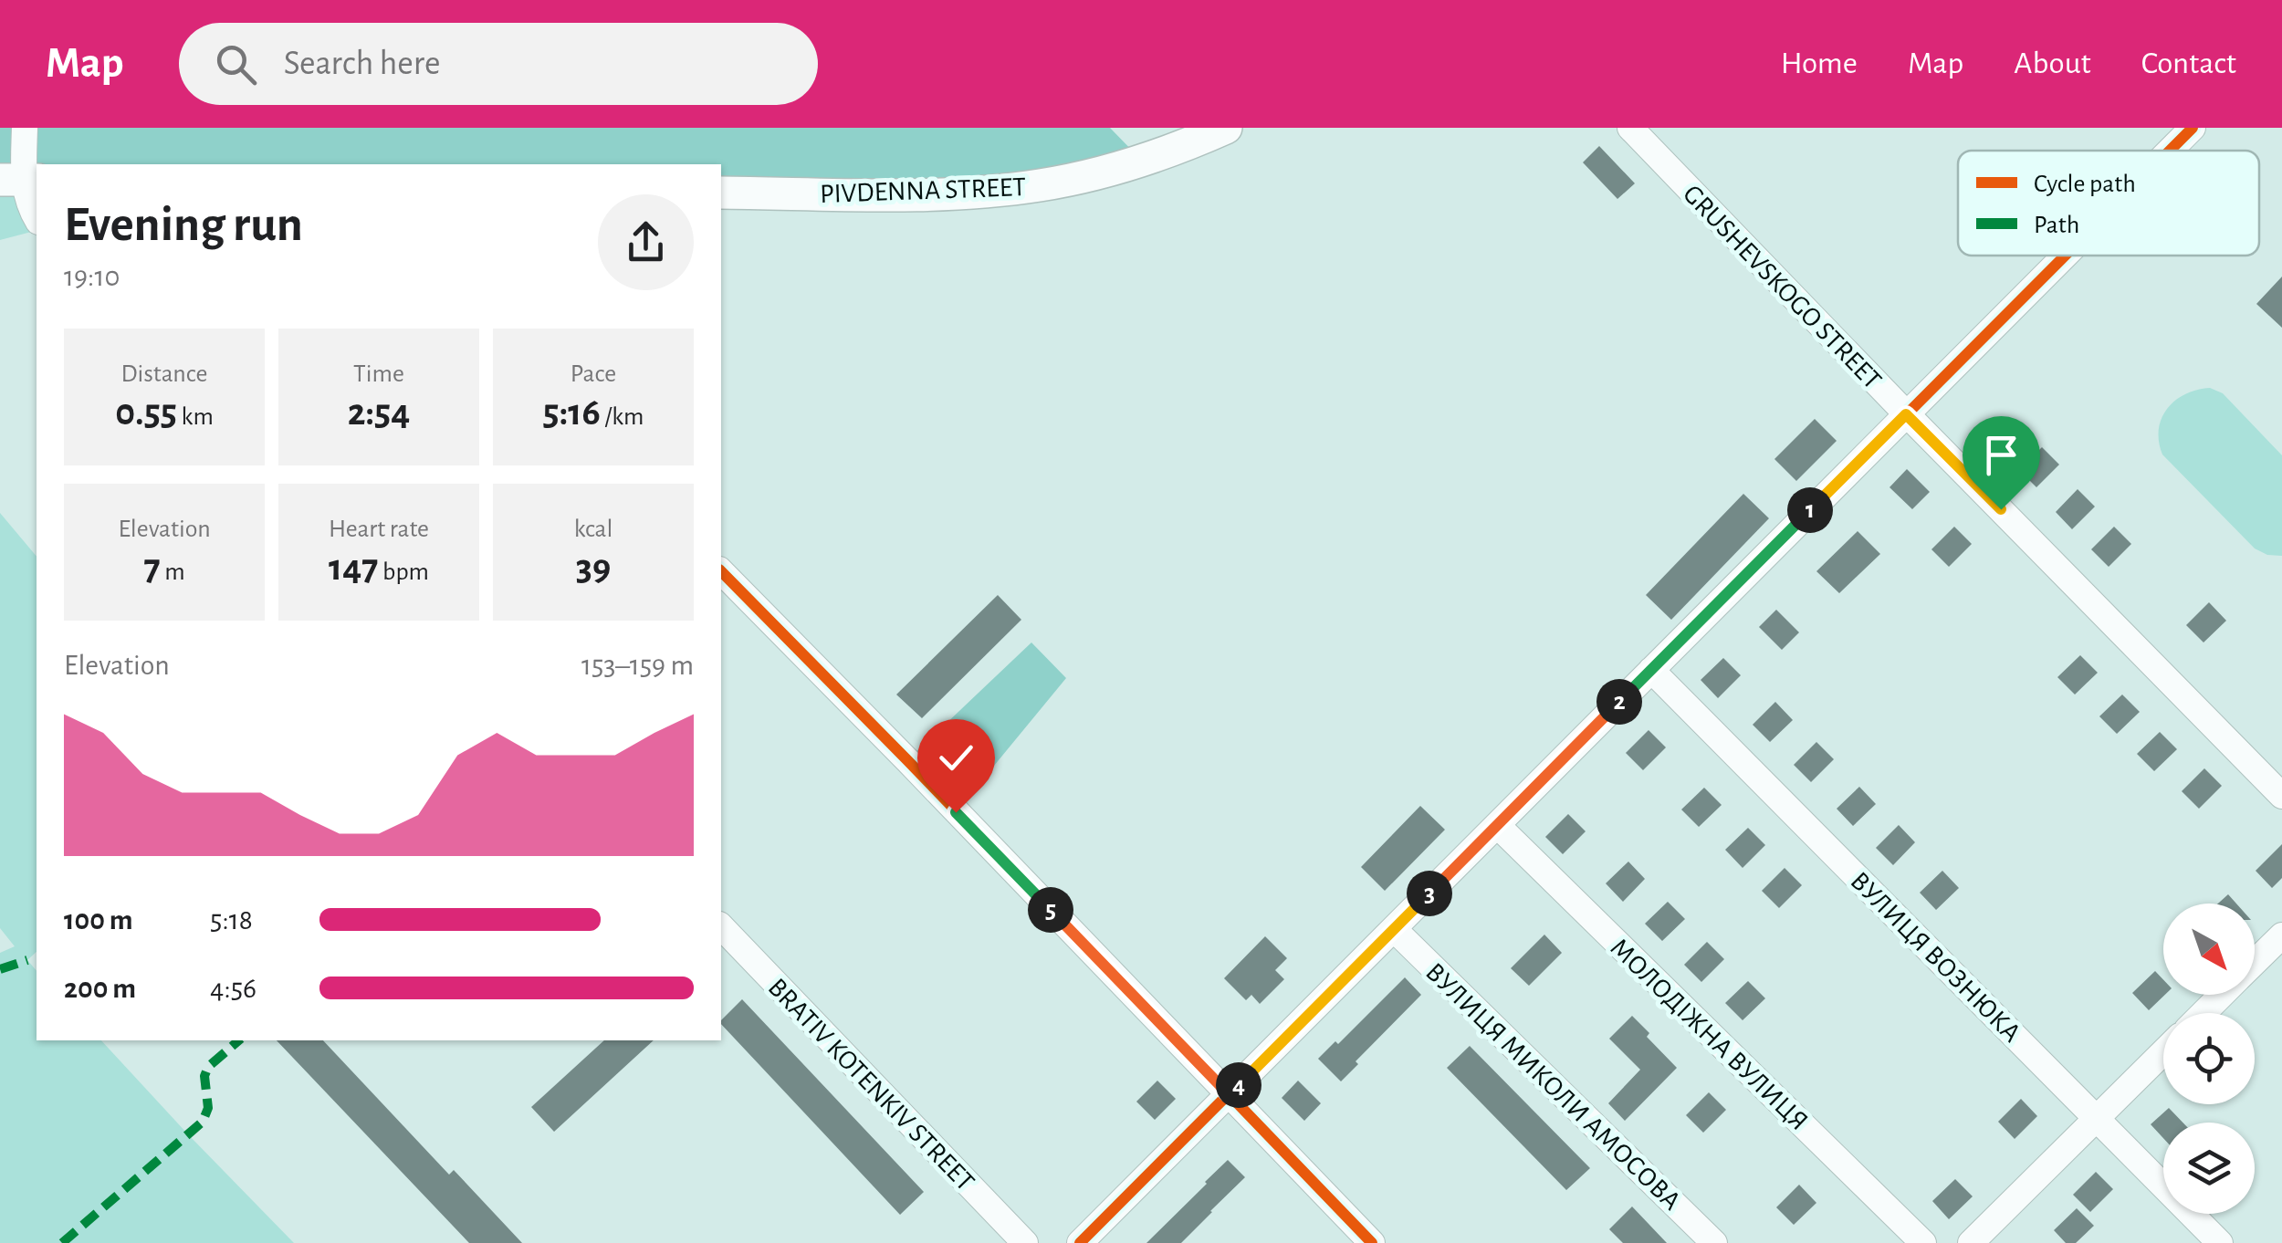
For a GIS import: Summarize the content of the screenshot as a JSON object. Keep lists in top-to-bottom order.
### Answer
{
  "streets": {
    "main road": ["PIVDENNA STREET"],
    "street": [
      "GRUSHEVSKOGO STREET",
      "ВУЛИЦЯ ВОЗНЮКА",
      "МОЛОДІЖНА ВУЛИЦЯ",
      "BRATIV KOTENKIV STREET",
      "ВУЛИЦЯ МИКОЛИ АМОСОВА"
    ]
  },
  "legend": ["Cycle path", "Path"],
  "north": "bottom right",
  "page": {
    "header": "Map",
    "search": "Search here",
    "nav": [
      "Home",
      "Map",
      "About",
      "Contact"
    ],
    "heading": ["Evening run", "19:10"],
    "stats": [
      ["Distance", "0.55 km"],
      ["Time", "2:54"],
      ["Pace", "5:16 /km"],
      ["Elevation", "7 m"],
      ["Heart rate", "147 bpm"],
      ["kcal", "39"]
    ],
    "pins": [
      "1",
      "2",
      "3",
      "5",
      "4"
    ],
    "chart": ["Elevation", "153–159 m"],
    "list": [
      {
        "name": "100 m",
        "note": "5:18"
      },
      {
        "name": "200 m",
        "note": "4:56"
      }
    ]
  }
}
